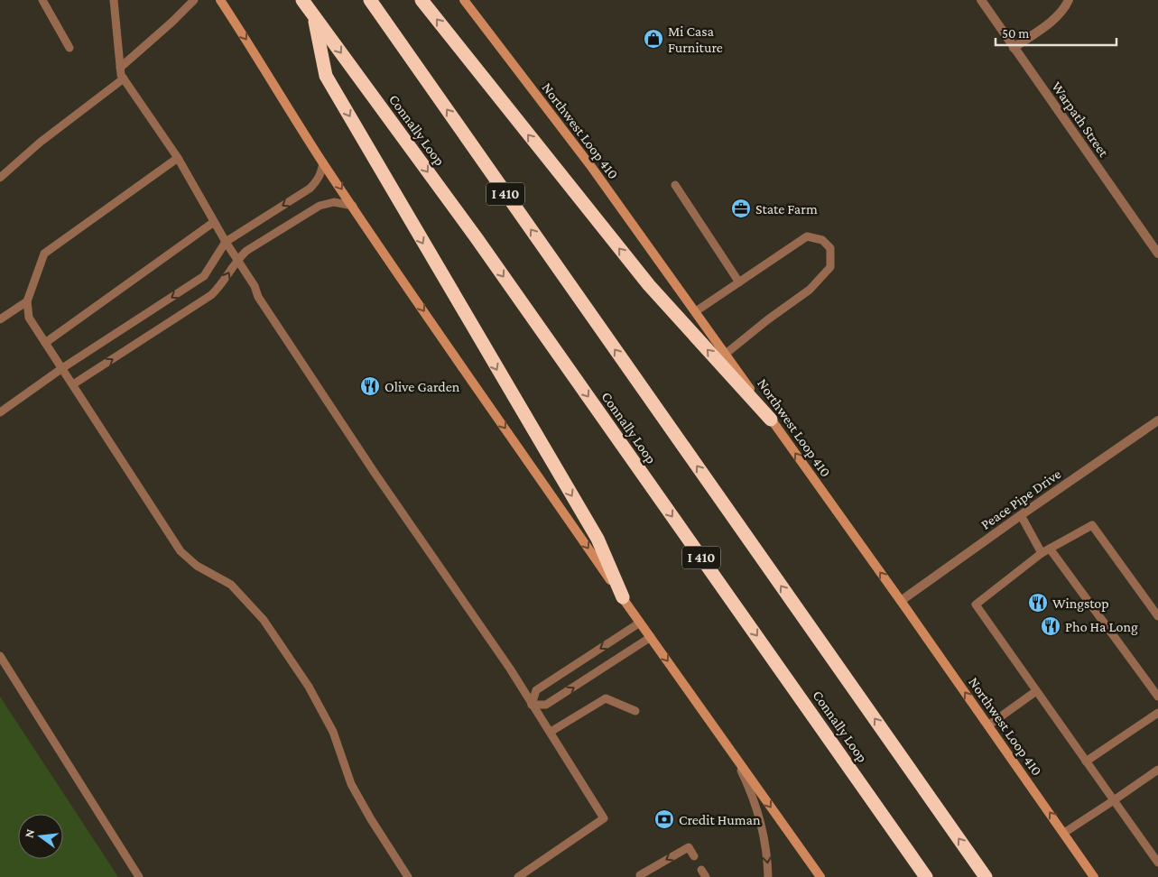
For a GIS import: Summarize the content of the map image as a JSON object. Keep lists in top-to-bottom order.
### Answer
{
  "streets": {
    "highway": ["Connally Loop", "I 410"],
    "main road": ["Northwest Loop 410"],
    "street": ["Warpath Street", "Peace Pipe Drive"]
  },
  "crossings": [
    ["Northwest Loop 410", "Peace Pipe Drive"]
  ],
  "one_way": ["Northwest Loop 410"],
  "places": {
    "shop": ["Mi Casa Furniture"],
    "office": ["State Farm"],
    "restaurant": ["Olive Garden", "Wingstop", "Pho Ha Long"],
    "bank": ["Credit Human"]
  },
  "scale_bar": "50 m",
  "north": "left"
}
